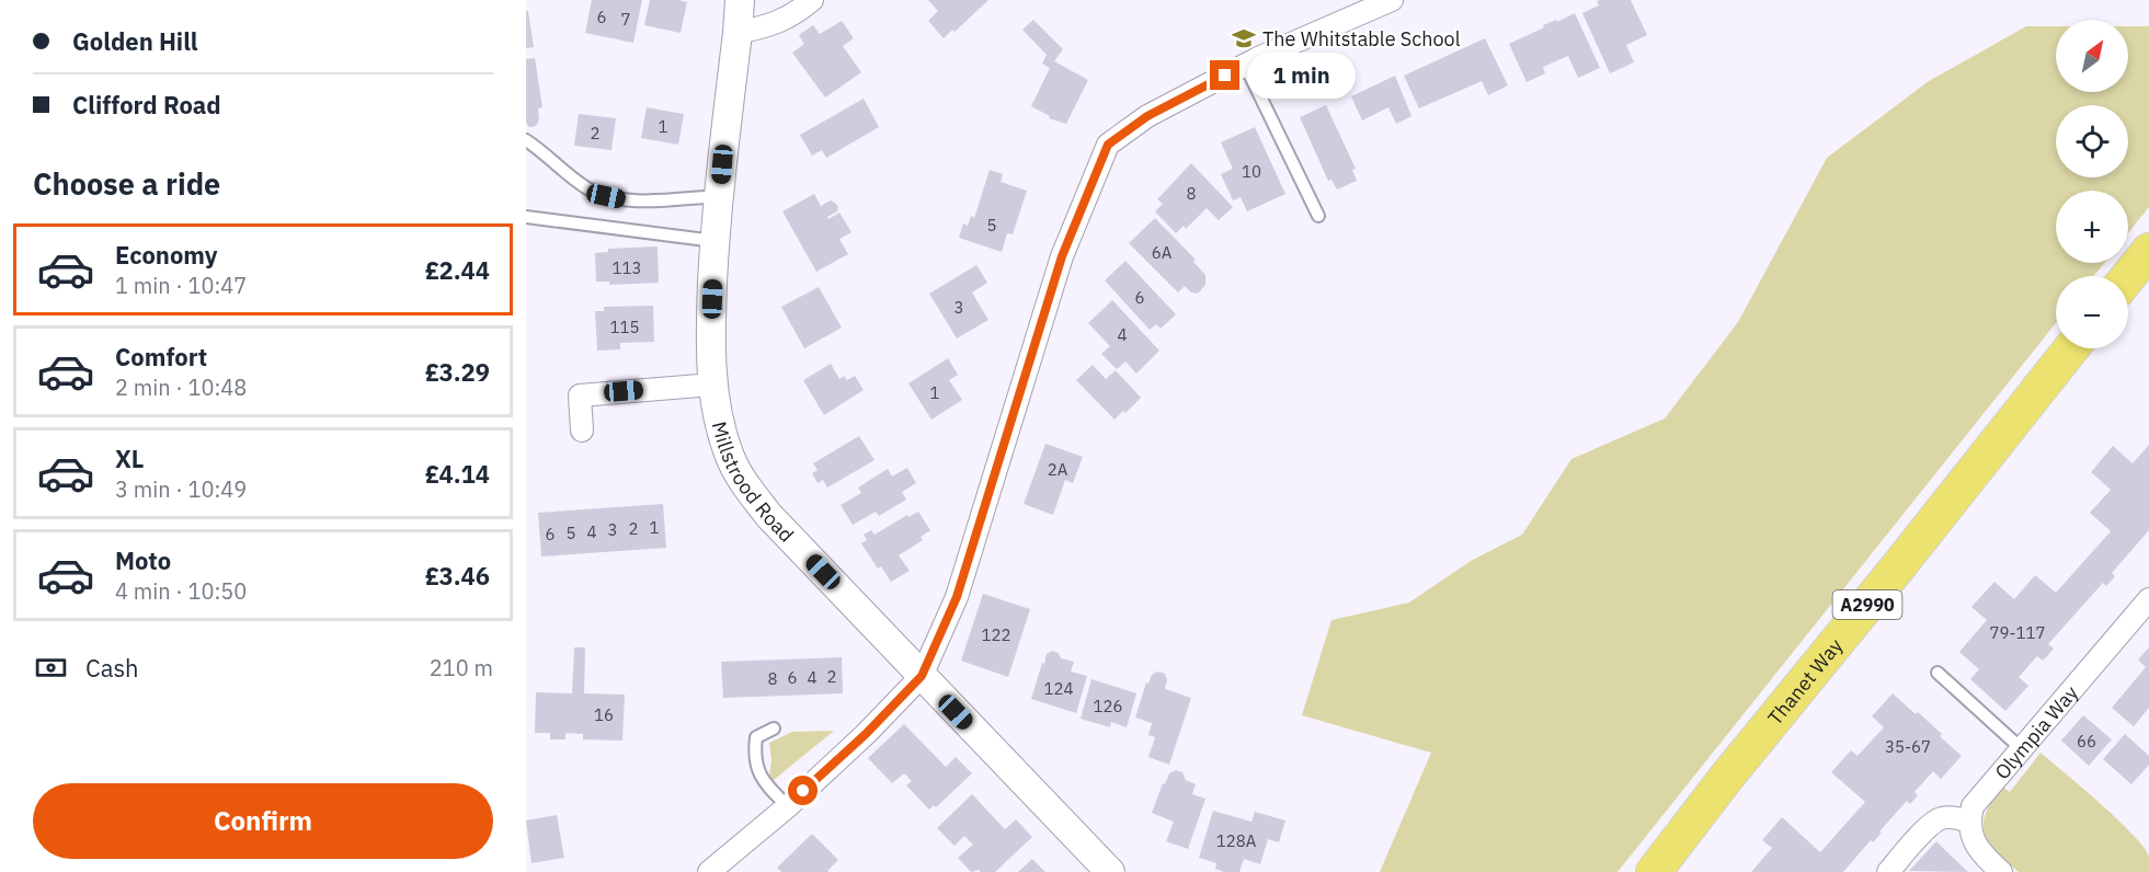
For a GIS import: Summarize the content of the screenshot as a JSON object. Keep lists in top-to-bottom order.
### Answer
{
  "streets": {
    "main road": ["A2990", "Thanet Way"],
    "street": ["Millstrood Road", "Olympia Way"]
  },
  "places": {
    "school or university": ["The Whitstable School"]
  },
  "house_numbers": [
    "6",
    "7",
    "1",
    "2",
    "10",
    "8",
    "5",
    "6A",
    "113",
    "6",
    "3",
    "115",
    "4",
    "1",
    "2A",
    "1",
    "2",
    "3",
    "4",
    "5",
    "6",
    "79-117",
    "122",
    "2",
    "6",
    "4",
    "8",
    "124",
    "126",
    "16",
    "66",
    "35-67",
    "128A"
  ],
  "north": "top right",
  "page": {
    "banner": ["Golden Hill", "Clifford Road"],
    "map_buttons": ["+", "−"],
    "bubble": "1 min",
    "heading": "Choose a ride",
    "list": [
      {
        "name": "Economy",
        "note": "1 min · 10:47",
        "value": "£2.44"
      },
      {
        "name": "Comfort",
        "note": "2 min · 10:48",
        "value": "£3.29"
      },
      {
        "name": "XL",
        "note": "3 min · 10:49",
        "value": "£4.14"
      },
      {
        "name": "Moto",
        "note": "4 min · 10:50",
        "value": "£3.46"
      }
    ],
    "pay": ["Cash", "210 m"],
    "buttons": "Confirm"
  }
}
